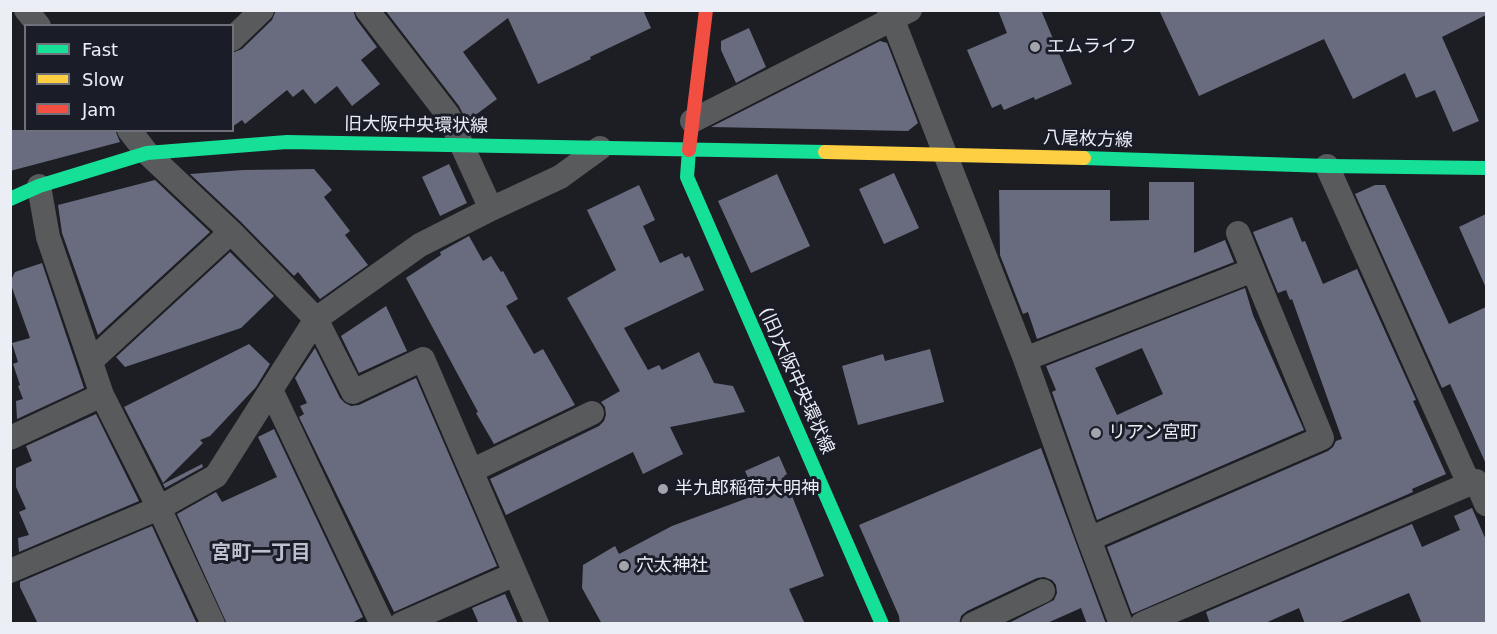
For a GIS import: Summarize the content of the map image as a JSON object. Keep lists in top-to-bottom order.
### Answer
{
  "streets": {
    "main road": ["旧大阪中央環状線", "八尾枚方線", "(旧)大阪中央環状線"]
  },
  "crossings": [
    ["旧大阪中央環状線", "八尾枚方線"],
    ["旧大阪中央環状線", "(旧)大阪中央環状線"],
    ["八尾枚方線", "(旧)大阪中央環状線"]
  ],
  "districts": ["宮町一丁目"],
  "places": [
    "エムライフ",
    "リアン宮町",
    "半九郎稲荷大明神",
    "穴太神社"
  ],
  "legend": ["Fast", "Slow", "Jam"]
}
